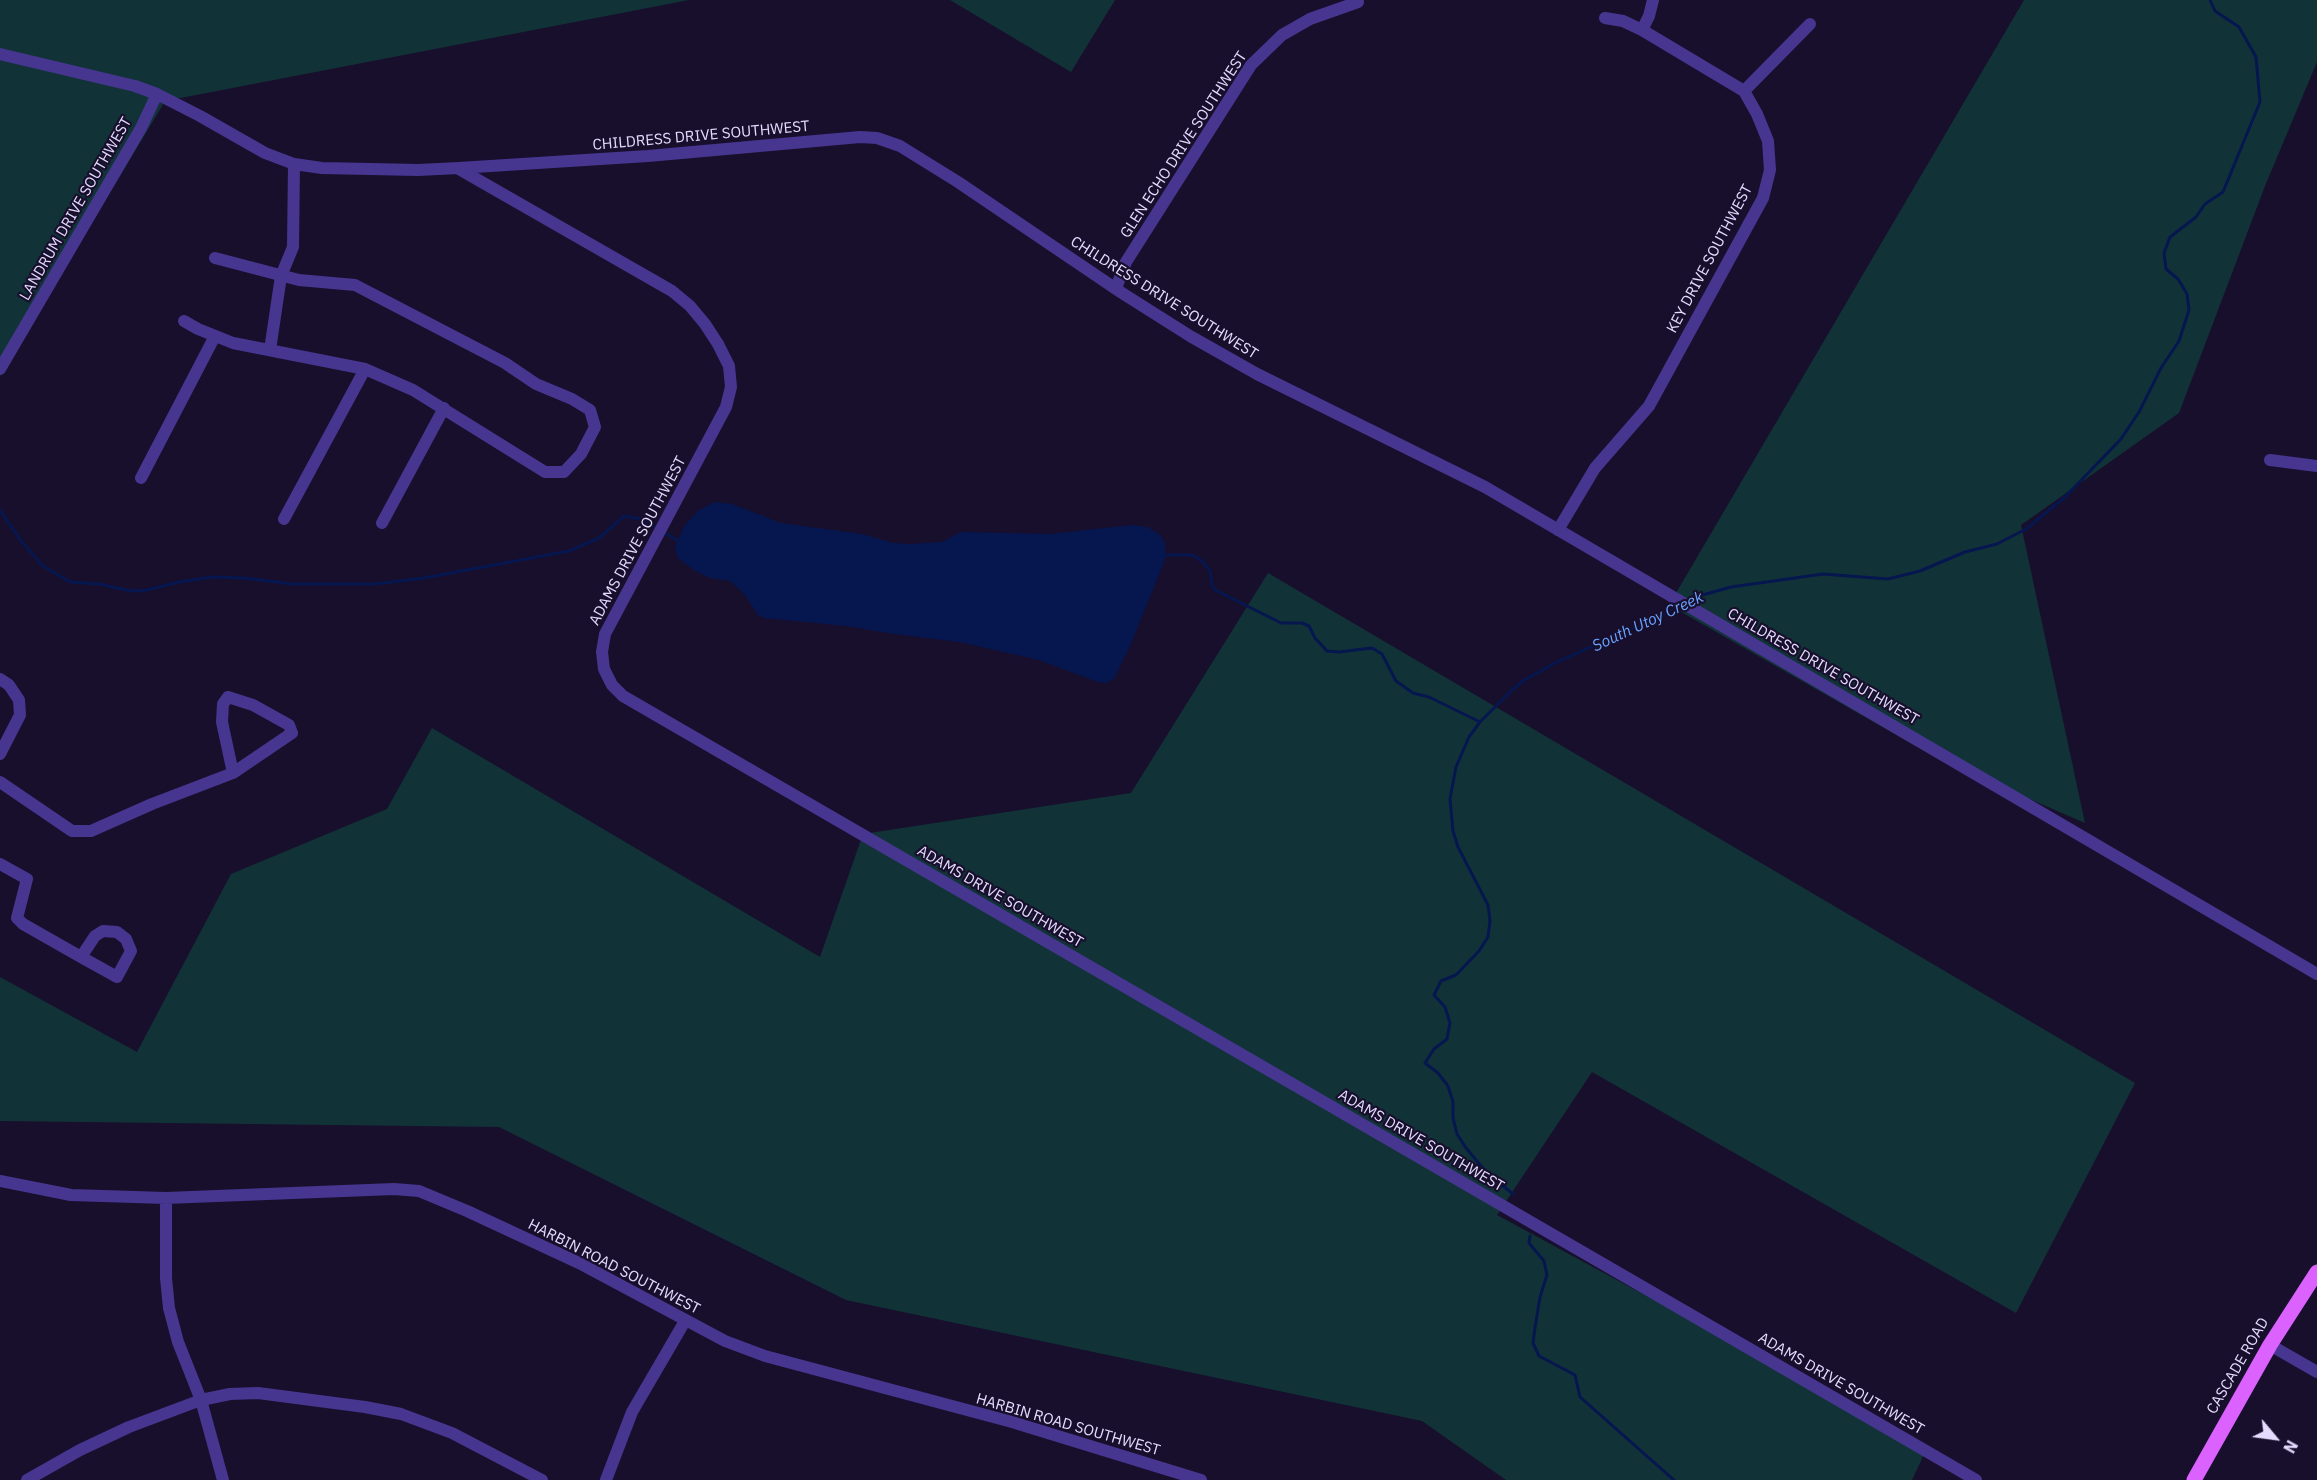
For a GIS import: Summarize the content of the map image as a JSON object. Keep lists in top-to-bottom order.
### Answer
{
  "streets": {
    "main road": ["CASCADE ROAD"],
    "street": [
      "CHILDRESS DRIVE SOUTHWEST",
      "GLEN ECHO DRIVE SOUTHWEST",
      "LANDRUM DRIVE SOUTHWEST",
      "KEY DRIVE SOUTHWEST",
      "ADAMS DRIVE SOUTHWEST",
      "HARBIN ROAD SOUTHWEST"
    ]
  },
  "crossings": [
    ["CHILDRESS DRIVE SOUTHWEST", "GLEN ECHO DRIVE SOUTHWEST"],
    ["CHILDRESS DRIVE SOUTHWEST", "LANDRUM DRIVE SOUTHWEST"],
    ["CHILDRESS DRIVE SOUTHWEST", "KEY DRIVE SOUTHWEST"],
    ["CHILDRESS DRIVE SOUTHWEST", "ADAMS DRIVE SOUTHWEST"]
  ],
  "water": ["South Utoy Creek"],
  "north": "bottom right"
}
